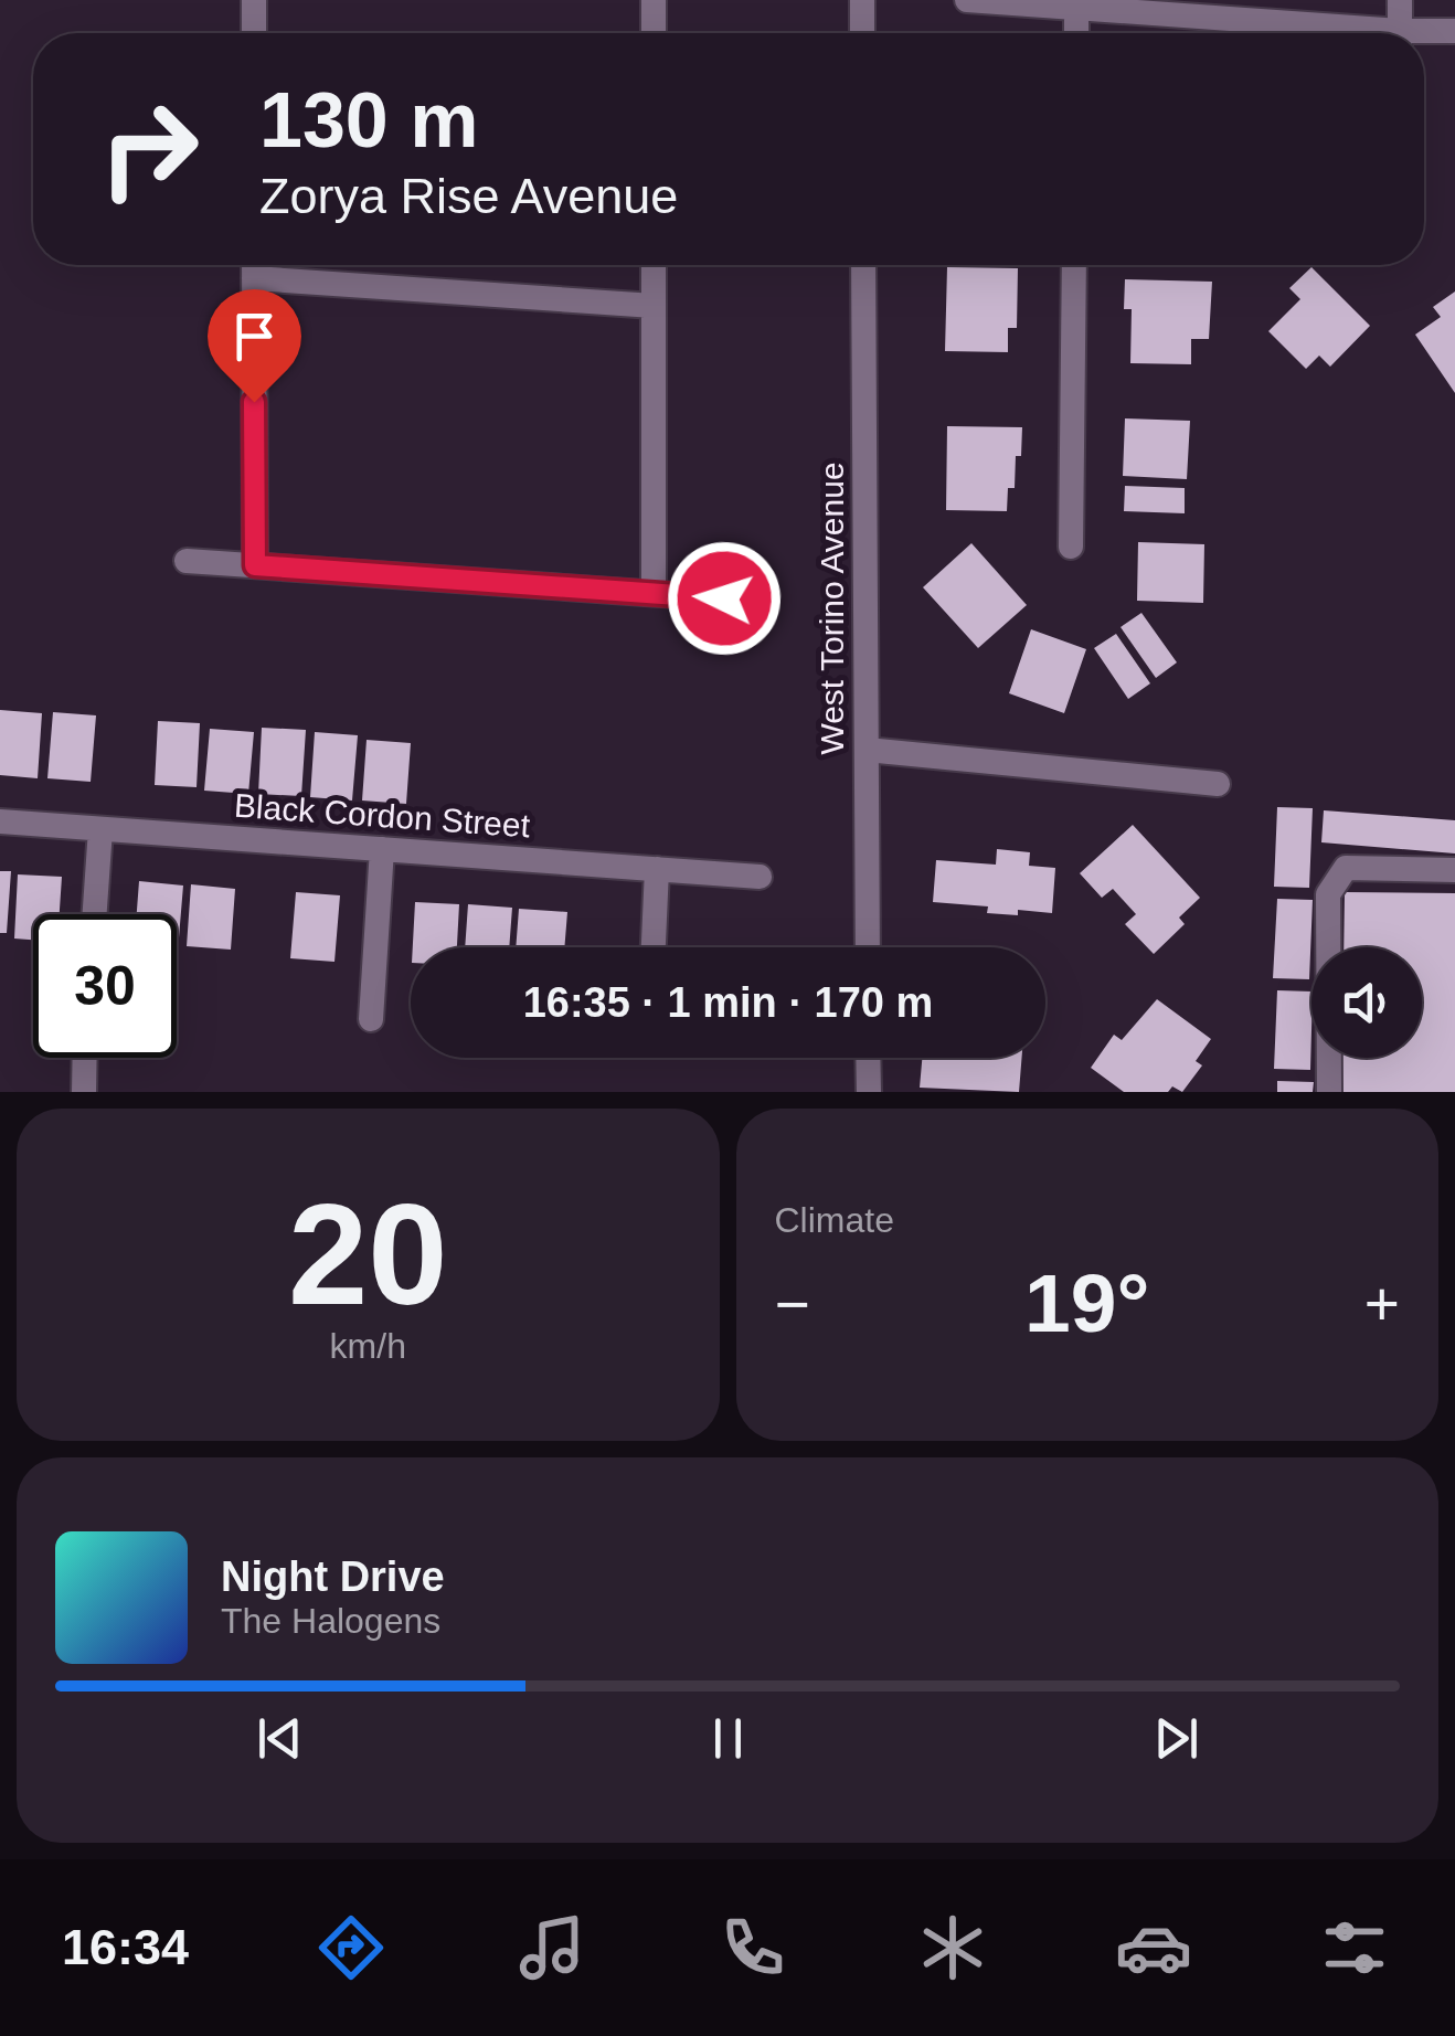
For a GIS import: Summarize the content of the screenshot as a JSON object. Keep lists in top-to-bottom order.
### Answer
{
  "streets": {
    "street": ["West Torino Avenue", "Black Cordon Street"]
  },
  "page": {
    "turn": ["130 m", "Zorya Rise Avenue"],
    "limit": "30",
    "trip": "16:35 · 1 min · 170 m",
    "tile": [
      ["20", "km/h"],
      "Climate"
    ],
    "heat": ["−", "19°", "+"],
    "song": ["Night Drive", "The Halogens"],
    "tabs": "16:34"
  }
}
